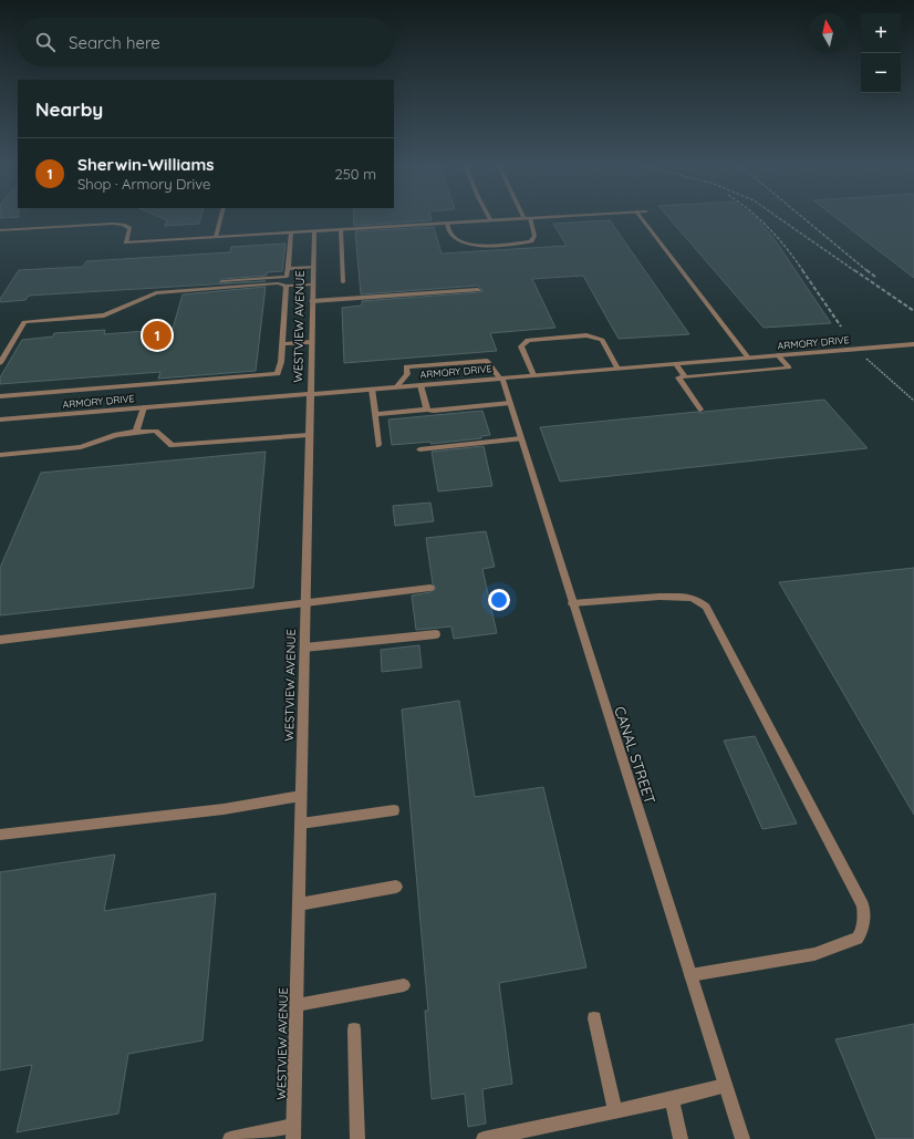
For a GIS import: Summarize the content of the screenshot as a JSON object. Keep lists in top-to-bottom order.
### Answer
{
  "streets": {
    "street": ["WESTVIEW AVENUE", "ARMORY DRIVE", "CANAL STREET"]
  },
  "crossings": [
    ["WESTVIEW AVENUE", "ARMORY DRIVE"],
    ["ARMORY DRIVE", "CANAL STREET"]
  ],
  "north": "top",
  "page": {
    "map_buttons": ["+", "−"],
    "search": "Search here",
    "heading": "Nearby",
    "list": [
      {
        "mark": "1",
        "name": "Sherwin-Williams",
        "note": "Shop · Armory Drive",
        "value": "250 m"
      }
    ],
    "pins": "1"
  }
}
